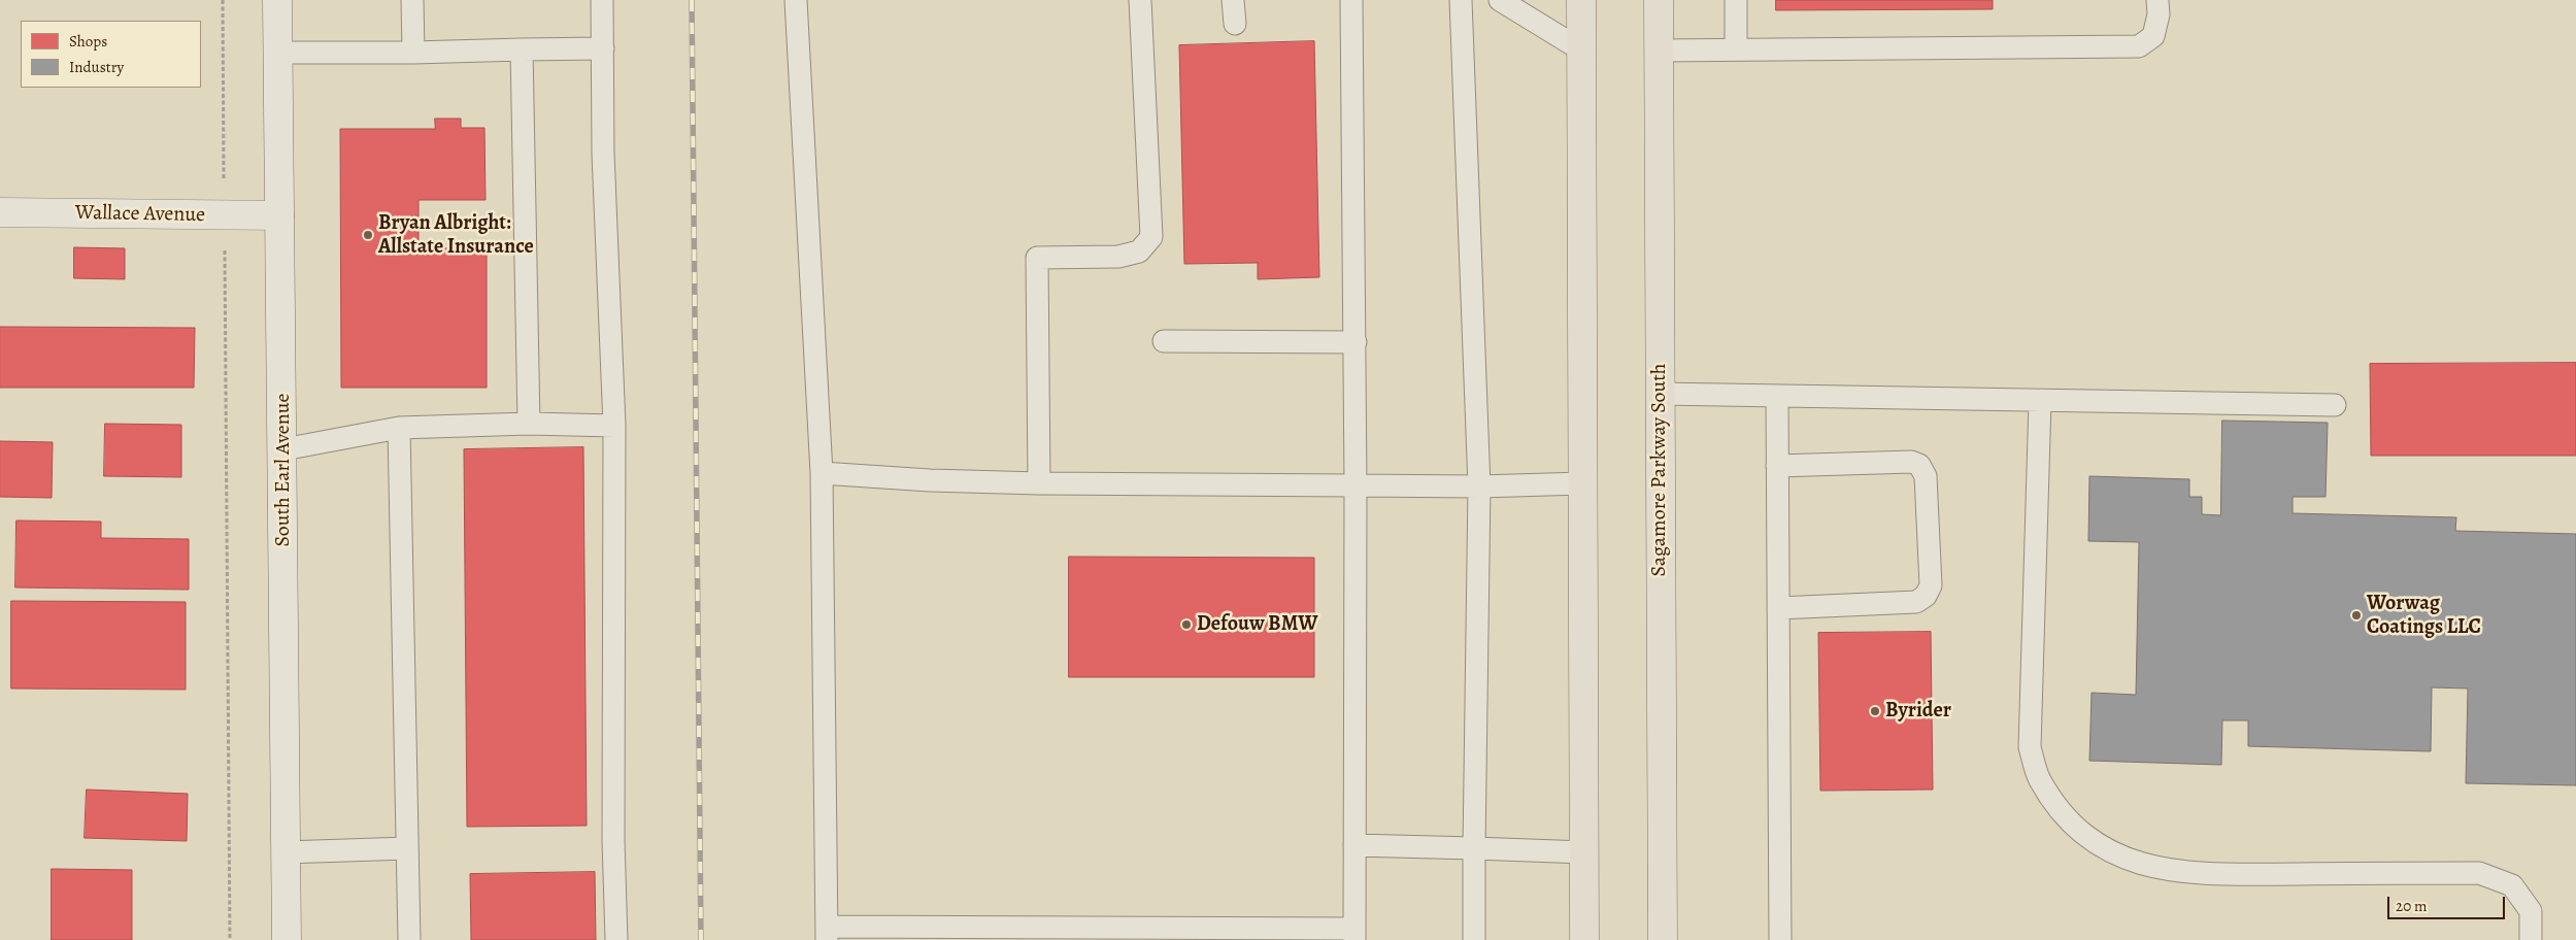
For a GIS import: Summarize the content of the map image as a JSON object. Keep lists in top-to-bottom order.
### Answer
{
  "streets": {
    "main road": ["Sagamore Parkway South"],
    "street": ["Wallace Avenue", "South Earl Avenue"]
  },
  "crossings": [
    ["Wallace Avenue", "South Earl Avenue"]
  ],
  "places": [
    "Bryan Albright: Allstate Insurance",
    "Worwag Coatings LLC",
    "Defouw BMW",
    "Byrider"
  ],
  "legend": ["Shops", "Industry"],
  "scale_bar": "20 m"
}
